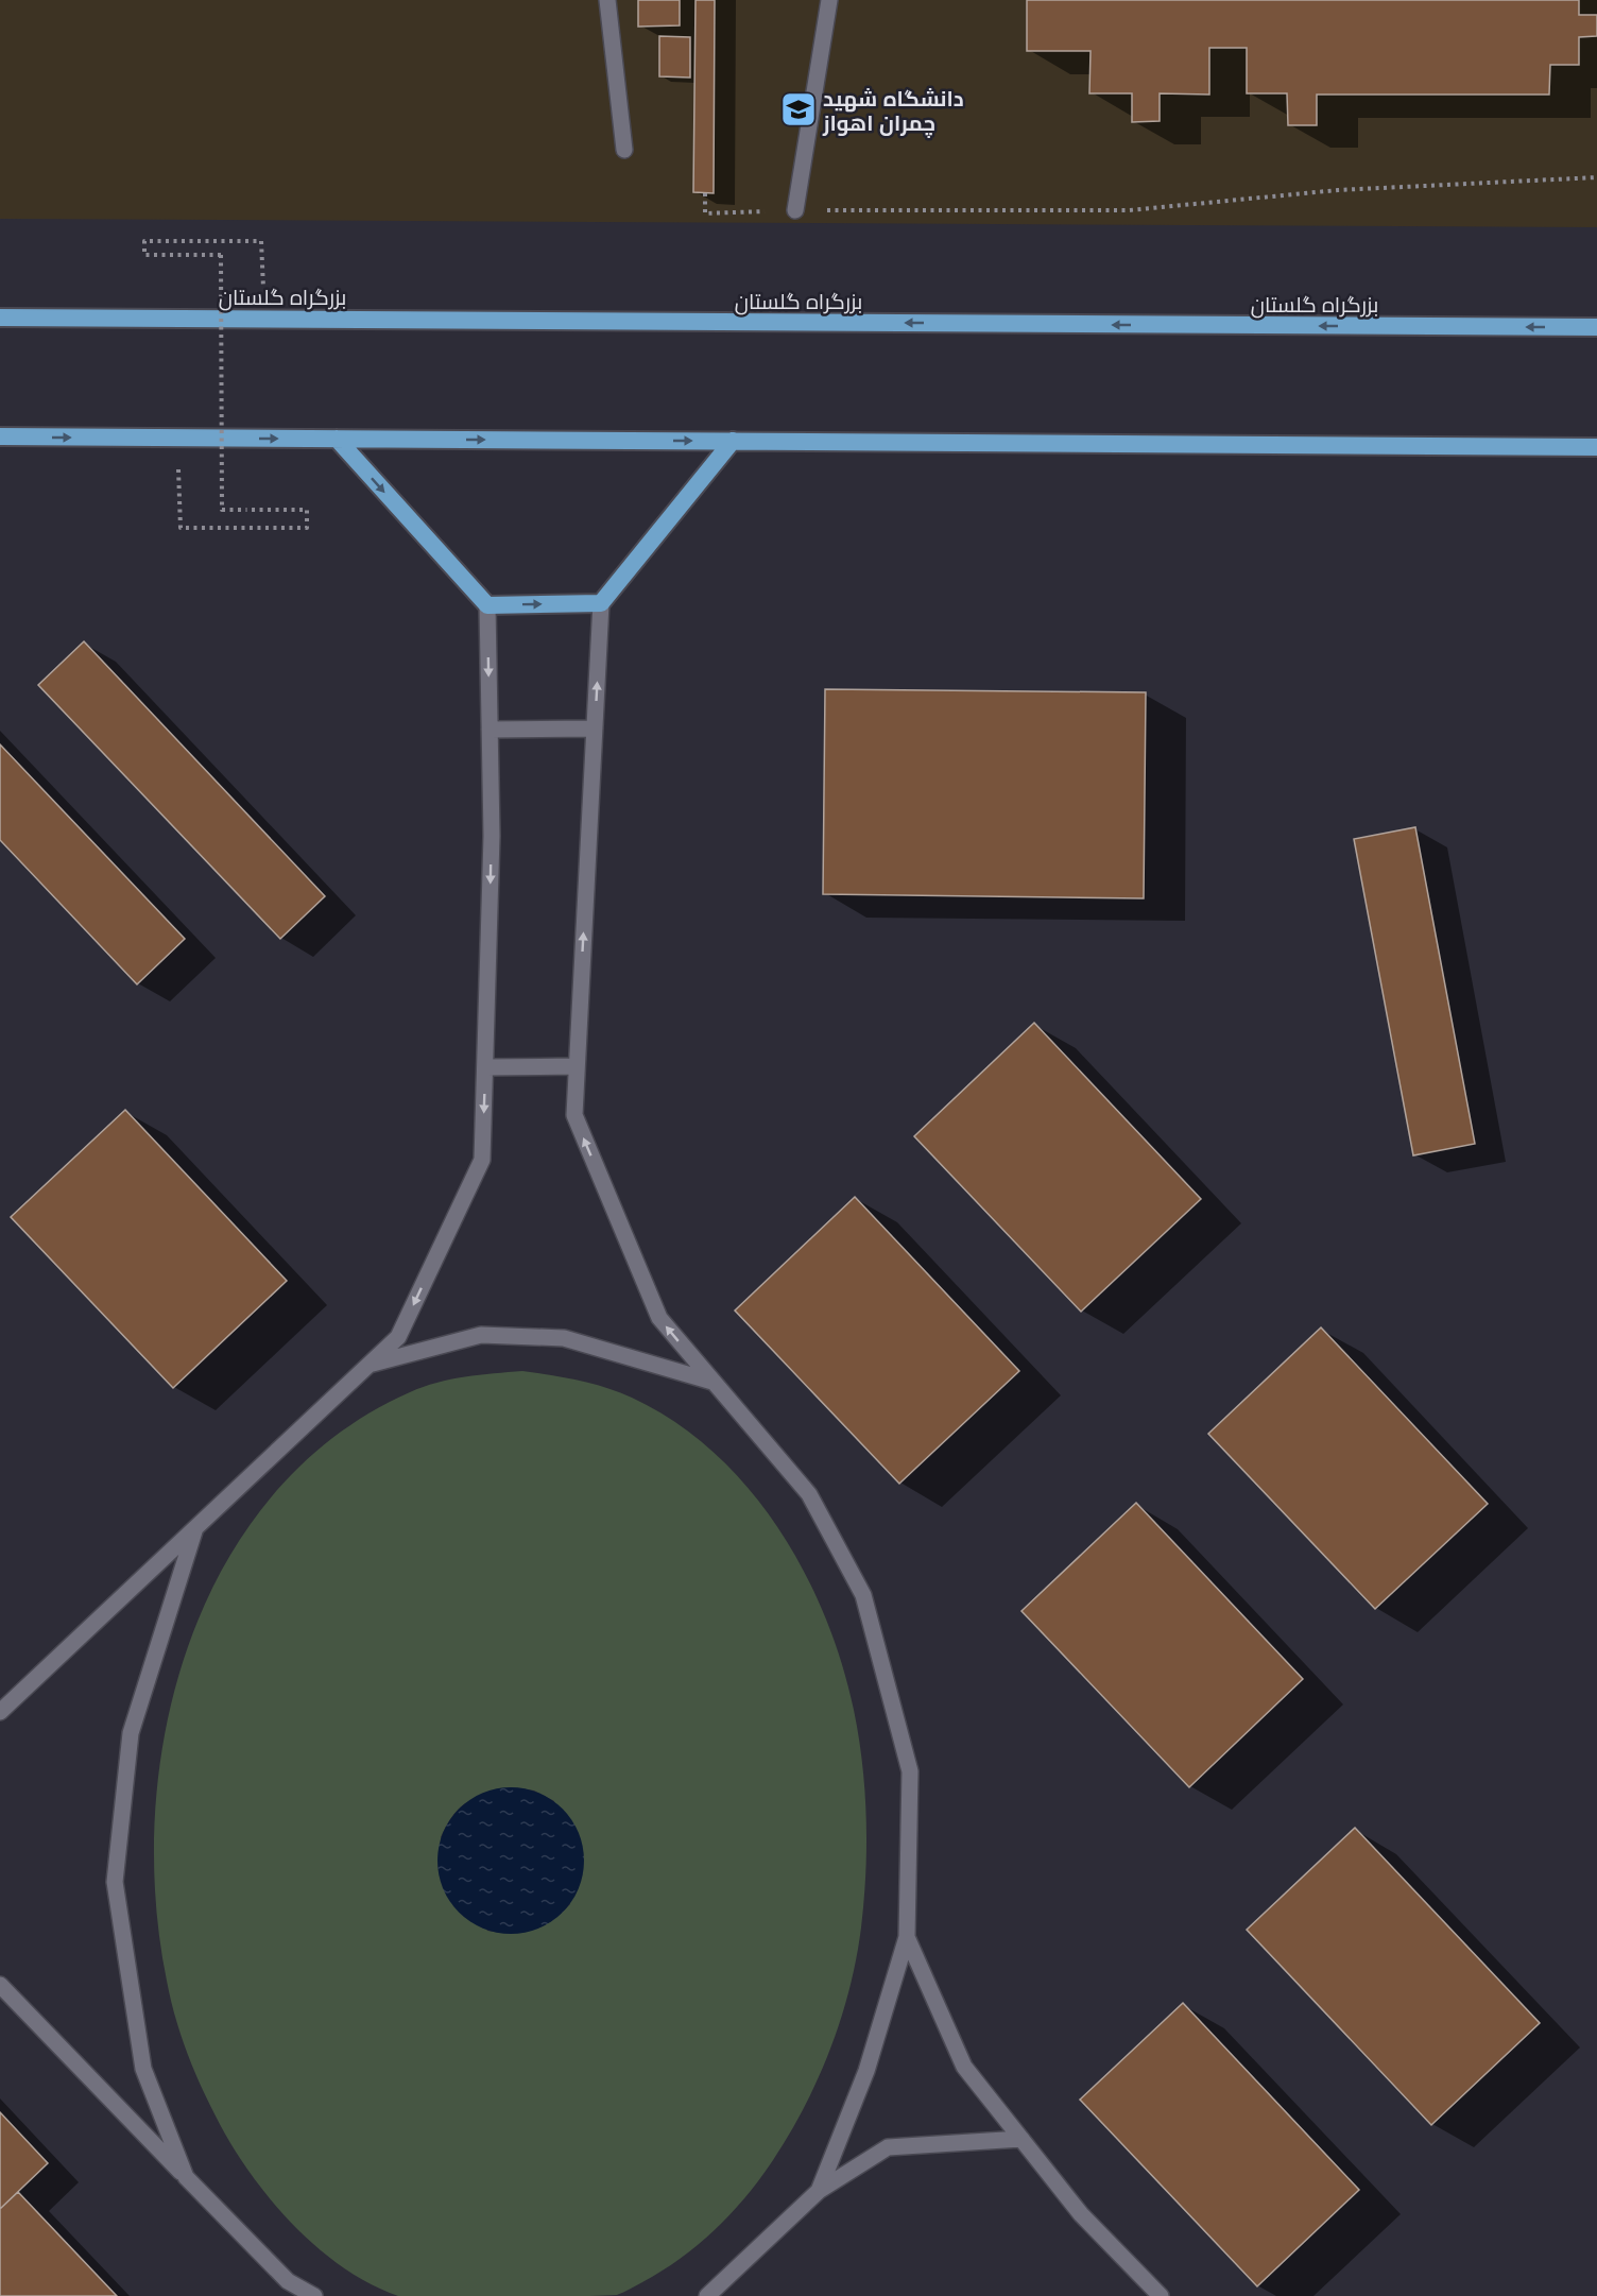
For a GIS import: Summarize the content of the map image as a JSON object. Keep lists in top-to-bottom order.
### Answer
{
  "streets": {
    "highway": ["بزرگراه گلستان"]
  },
  "places": {
    "school or university": ["دانشگاه شهید چمران اهواز"]
  }
}
